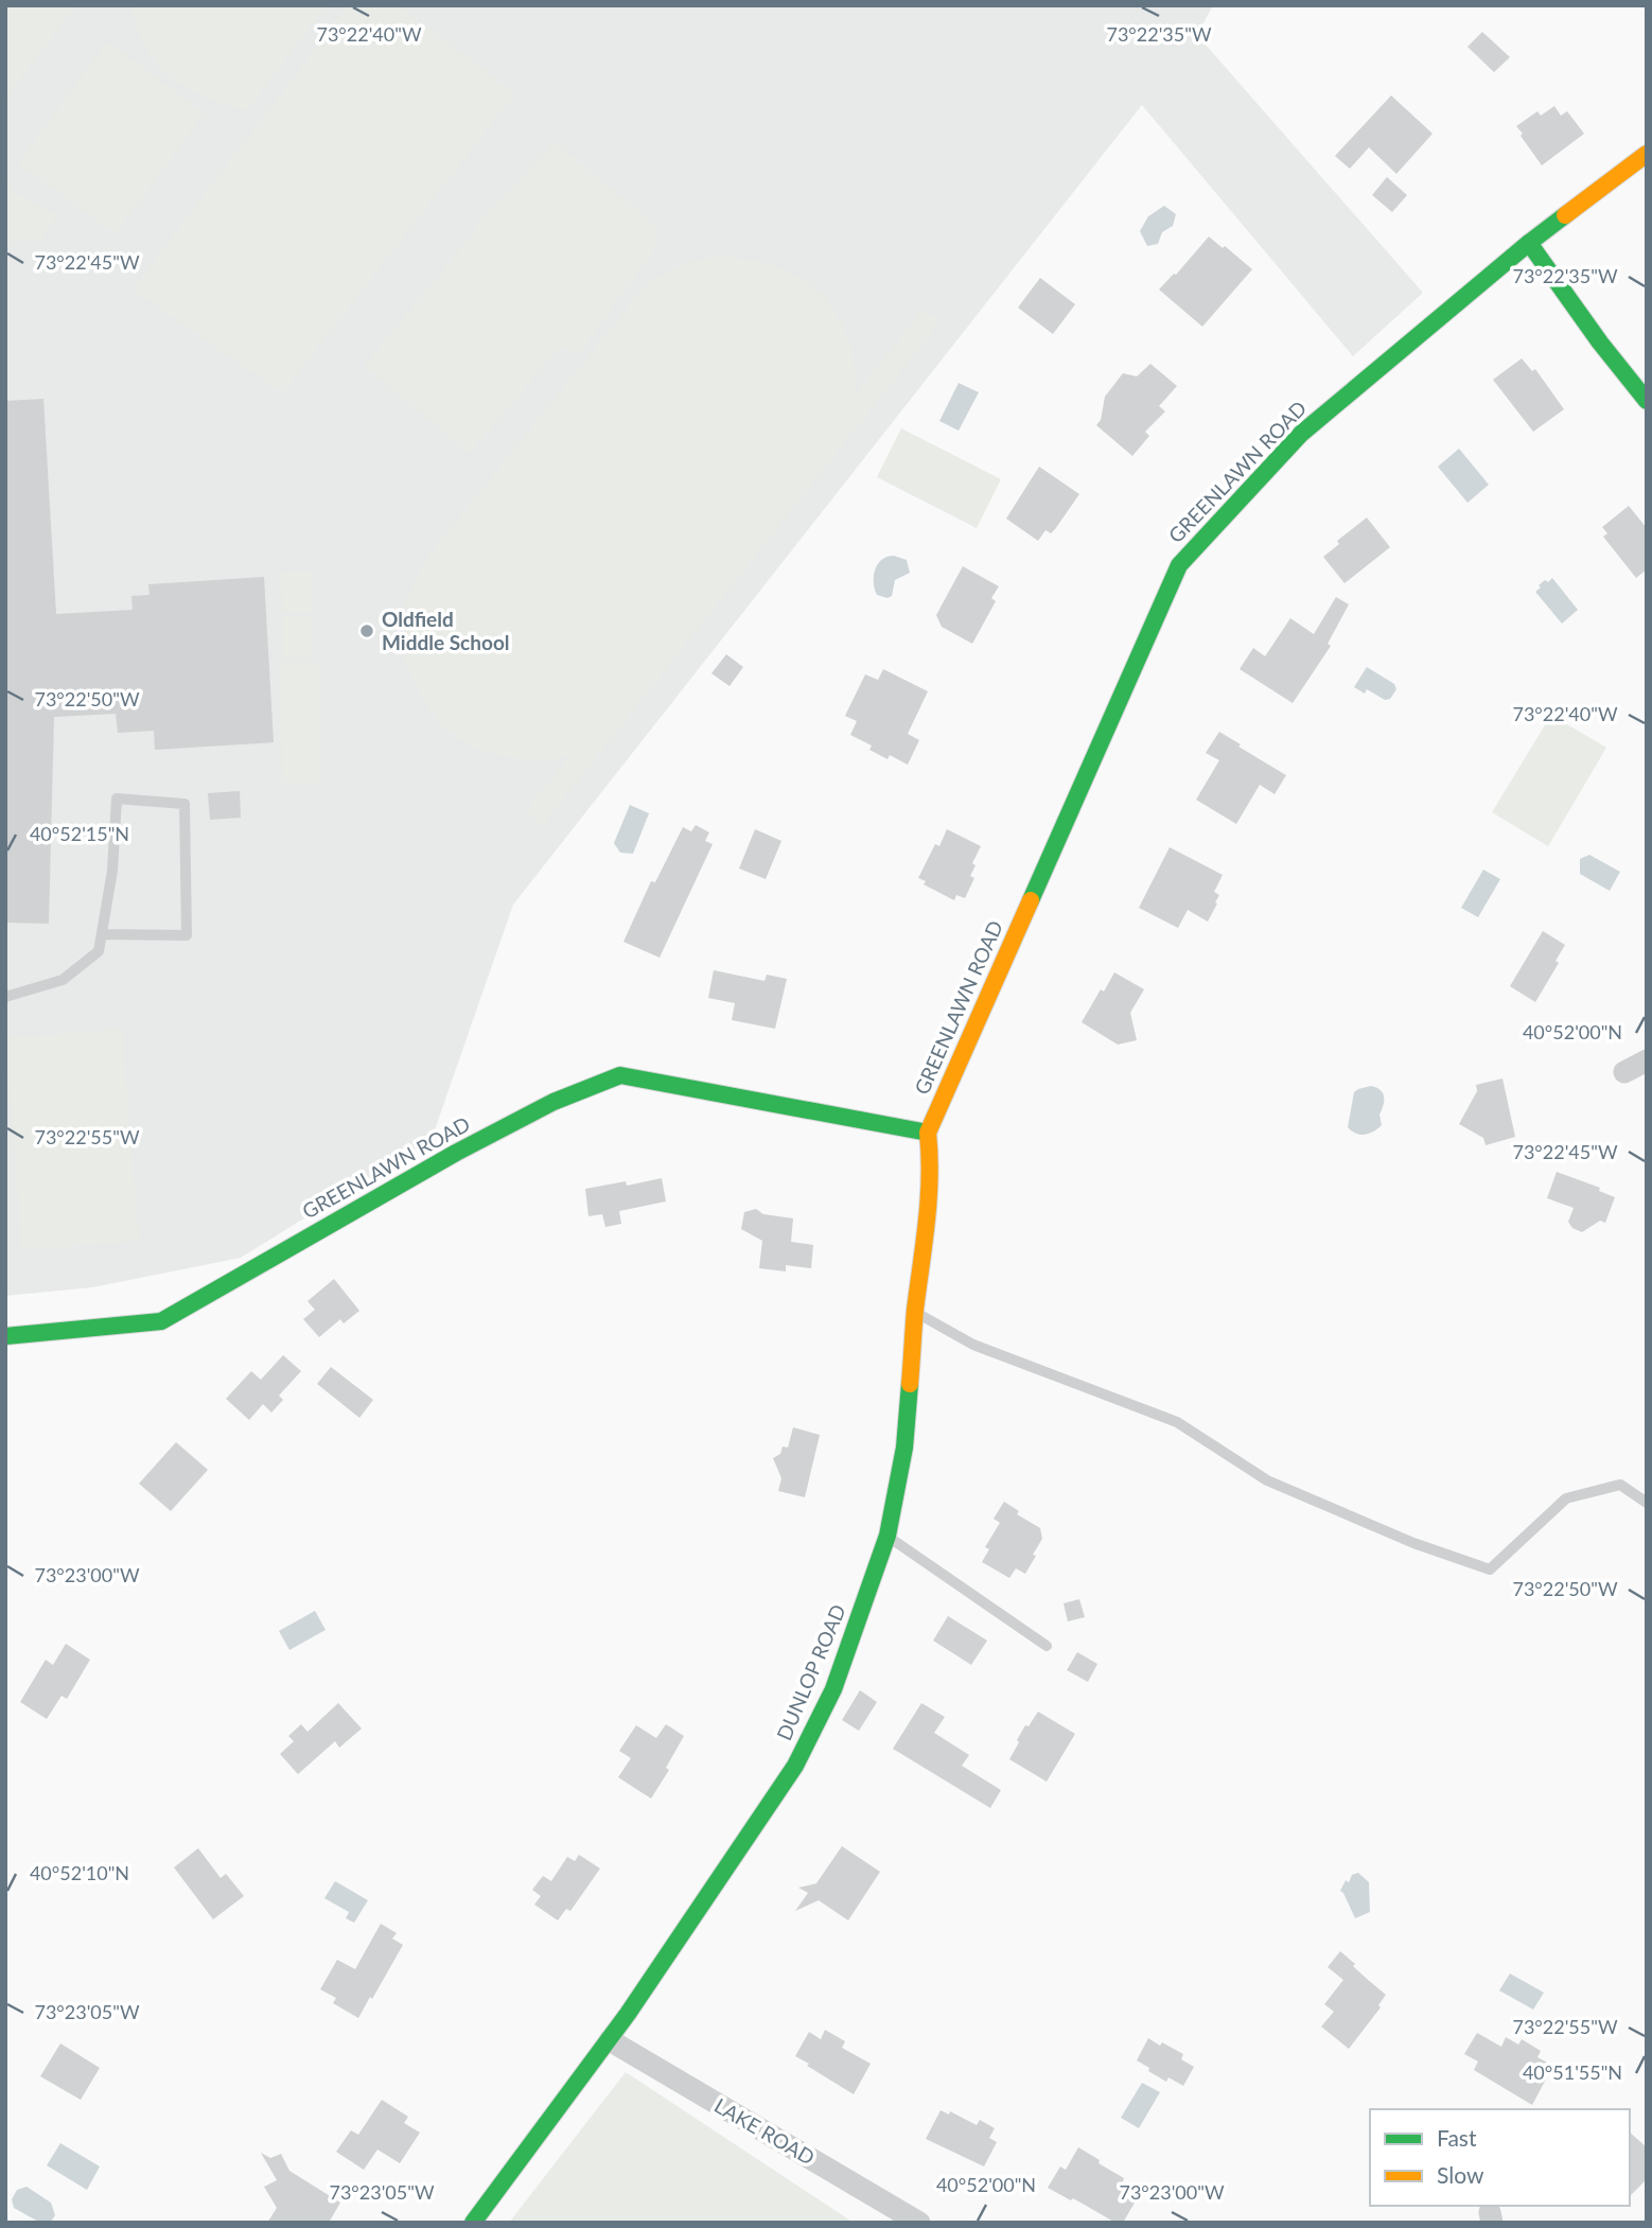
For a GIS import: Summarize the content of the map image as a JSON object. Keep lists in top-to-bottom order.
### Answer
{
  "streets": {
    "main road": ["GREENLAWN ROAD", "DUNLOP ROAD"],
    "street": ["LAKE ROAD"]
  },
  "crossings": [
    ["GREENLAWN ROAD", "DUNLOP ROAD"],
    ["DUNLOP ROAD", "LAKE ROAD"]
  ],
  "places": ["Oldfield Middle School"],
  "legend": ["Fast", "Slow"],
  "coordinates": [
    "73°22'40\"W",
    "73°22'35\"W",
    "73°22'45\"W",
    "73°22'50\"W",
    "40°52'15\"N",
    "40°52'00\"N",
    "73°22'55\"W",
    "73°23'00\"W",
    "40°52'10\"N",
    "73°23'05\"W",
    "40°51'55\"N"
  ]
}
